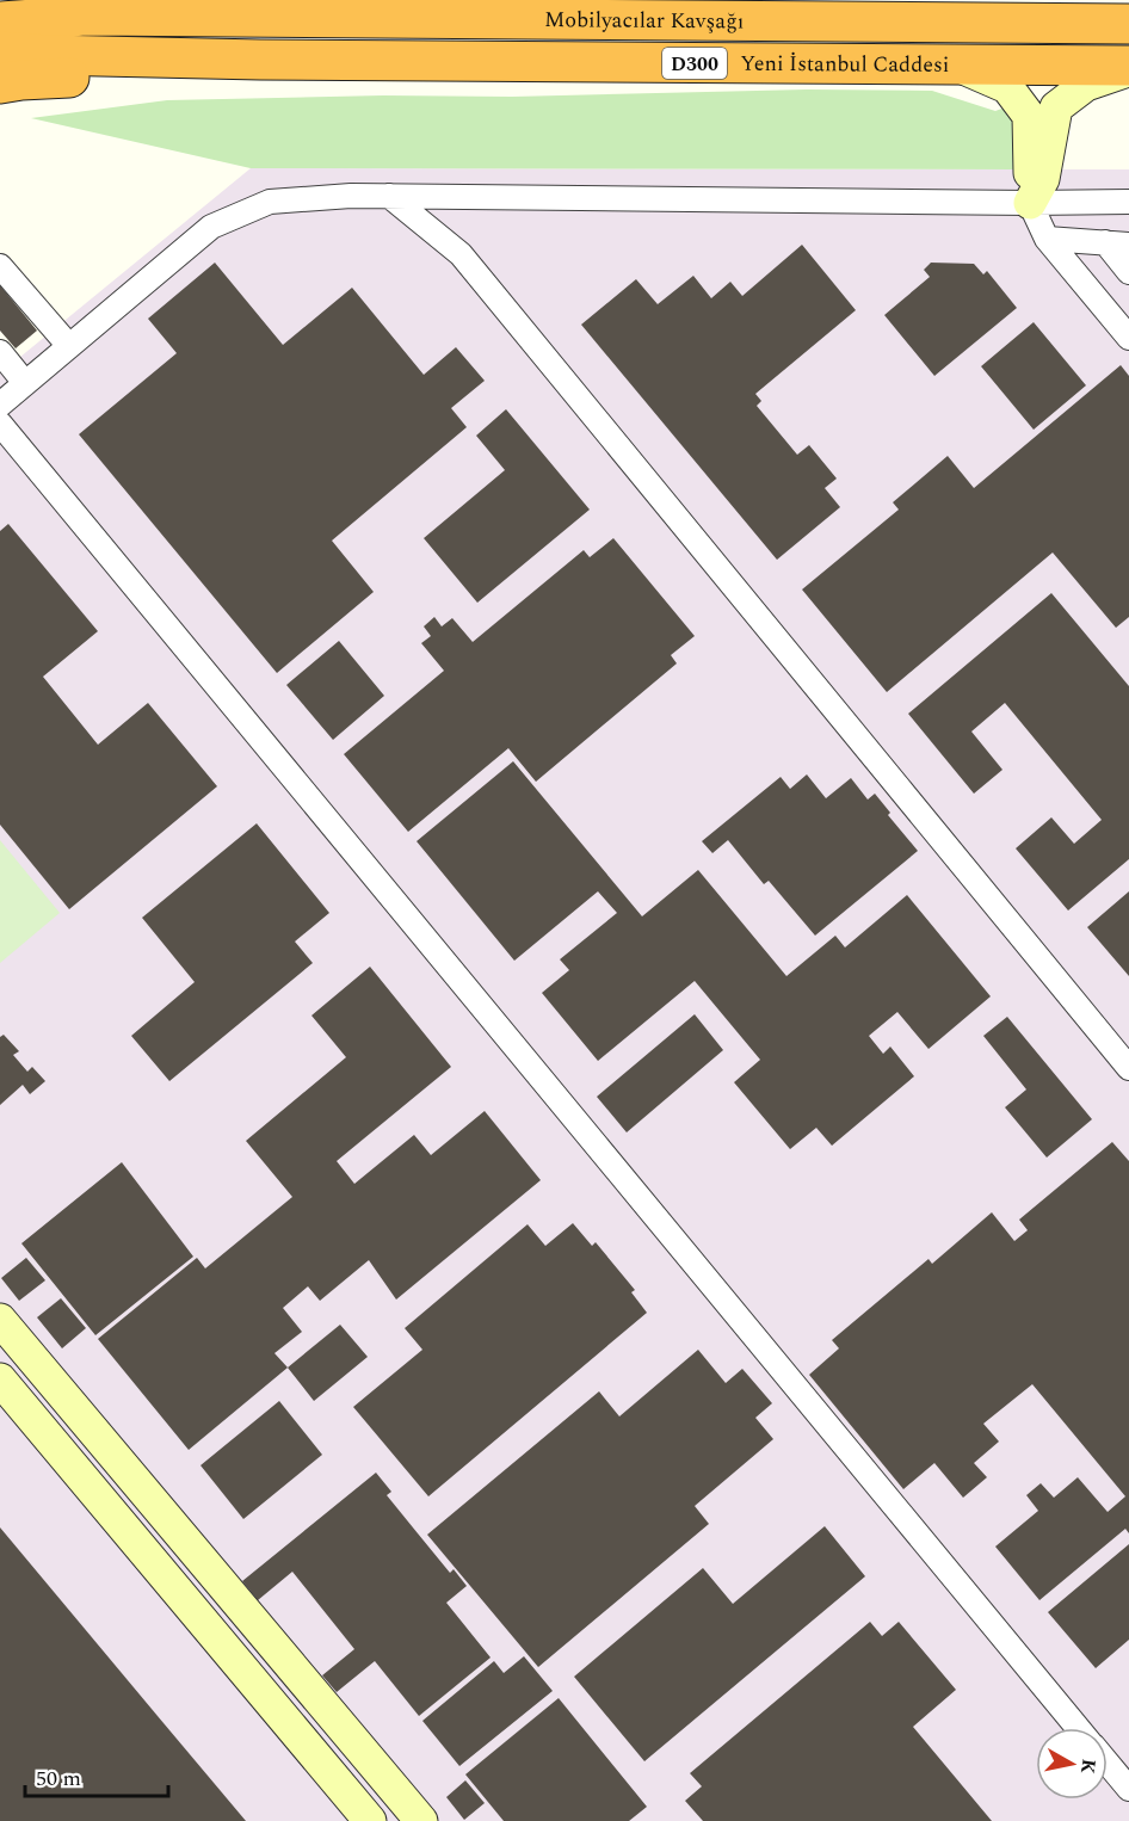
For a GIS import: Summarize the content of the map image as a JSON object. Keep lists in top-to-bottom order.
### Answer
{
  "streets": {
    "highway": ["Mobilyacılar Kavşağı", "D300", "Yeni İstanbul Caddesi"]
  },
  "crossings": [
    ["Mobilyacılar Kavşağı", "Yeni İstanbul Caddesi"],
    ["D300", "Yeni İstanbul Caddesi"]
  ],
  "scale_bar": "50 m",
  "north": "right"
}
